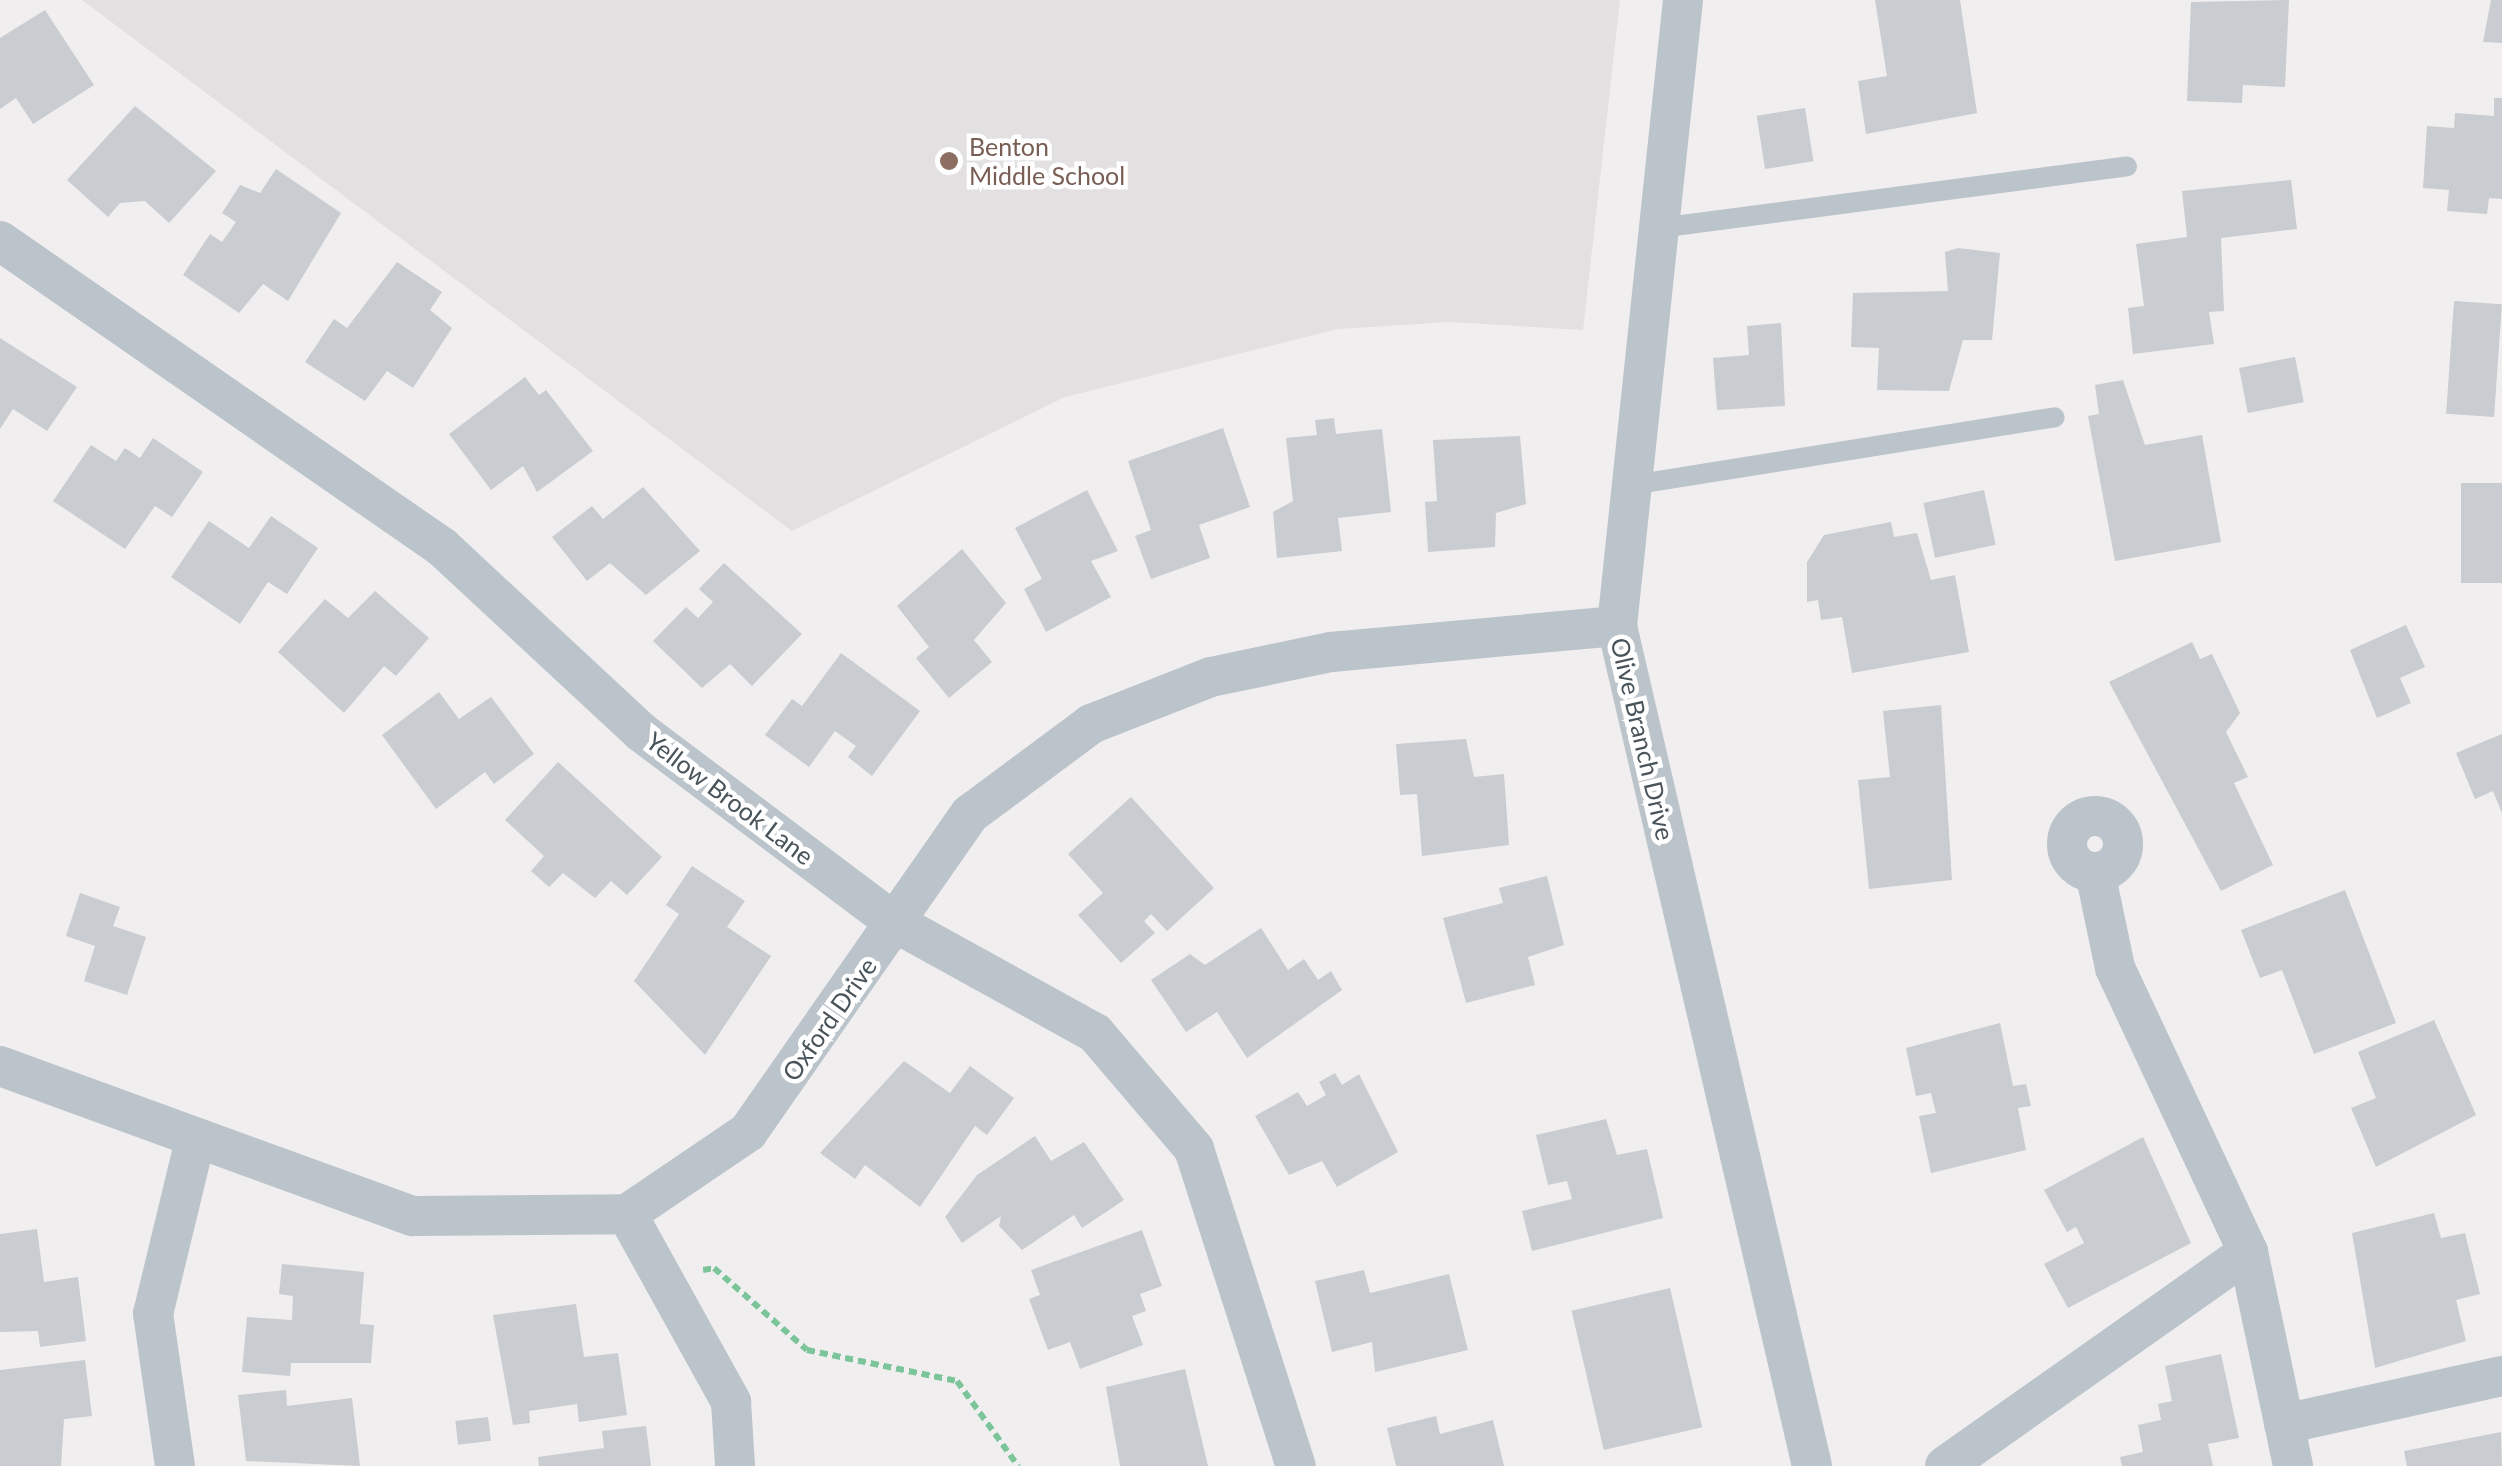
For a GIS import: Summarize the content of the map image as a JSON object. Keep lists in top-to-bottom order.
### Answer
{
  "streets": {
    "street": ["Olive Branch Drive", "Yellow Brook Lane", "Oxford Drive"]
  },
  "crossings": [
    ["Olive Branch Drive", "Oxford Drive"],
    ["Yellow Brook Lane", "Oxford Drive"]
  ],
  "places": ["Benton Middle School"]
}
